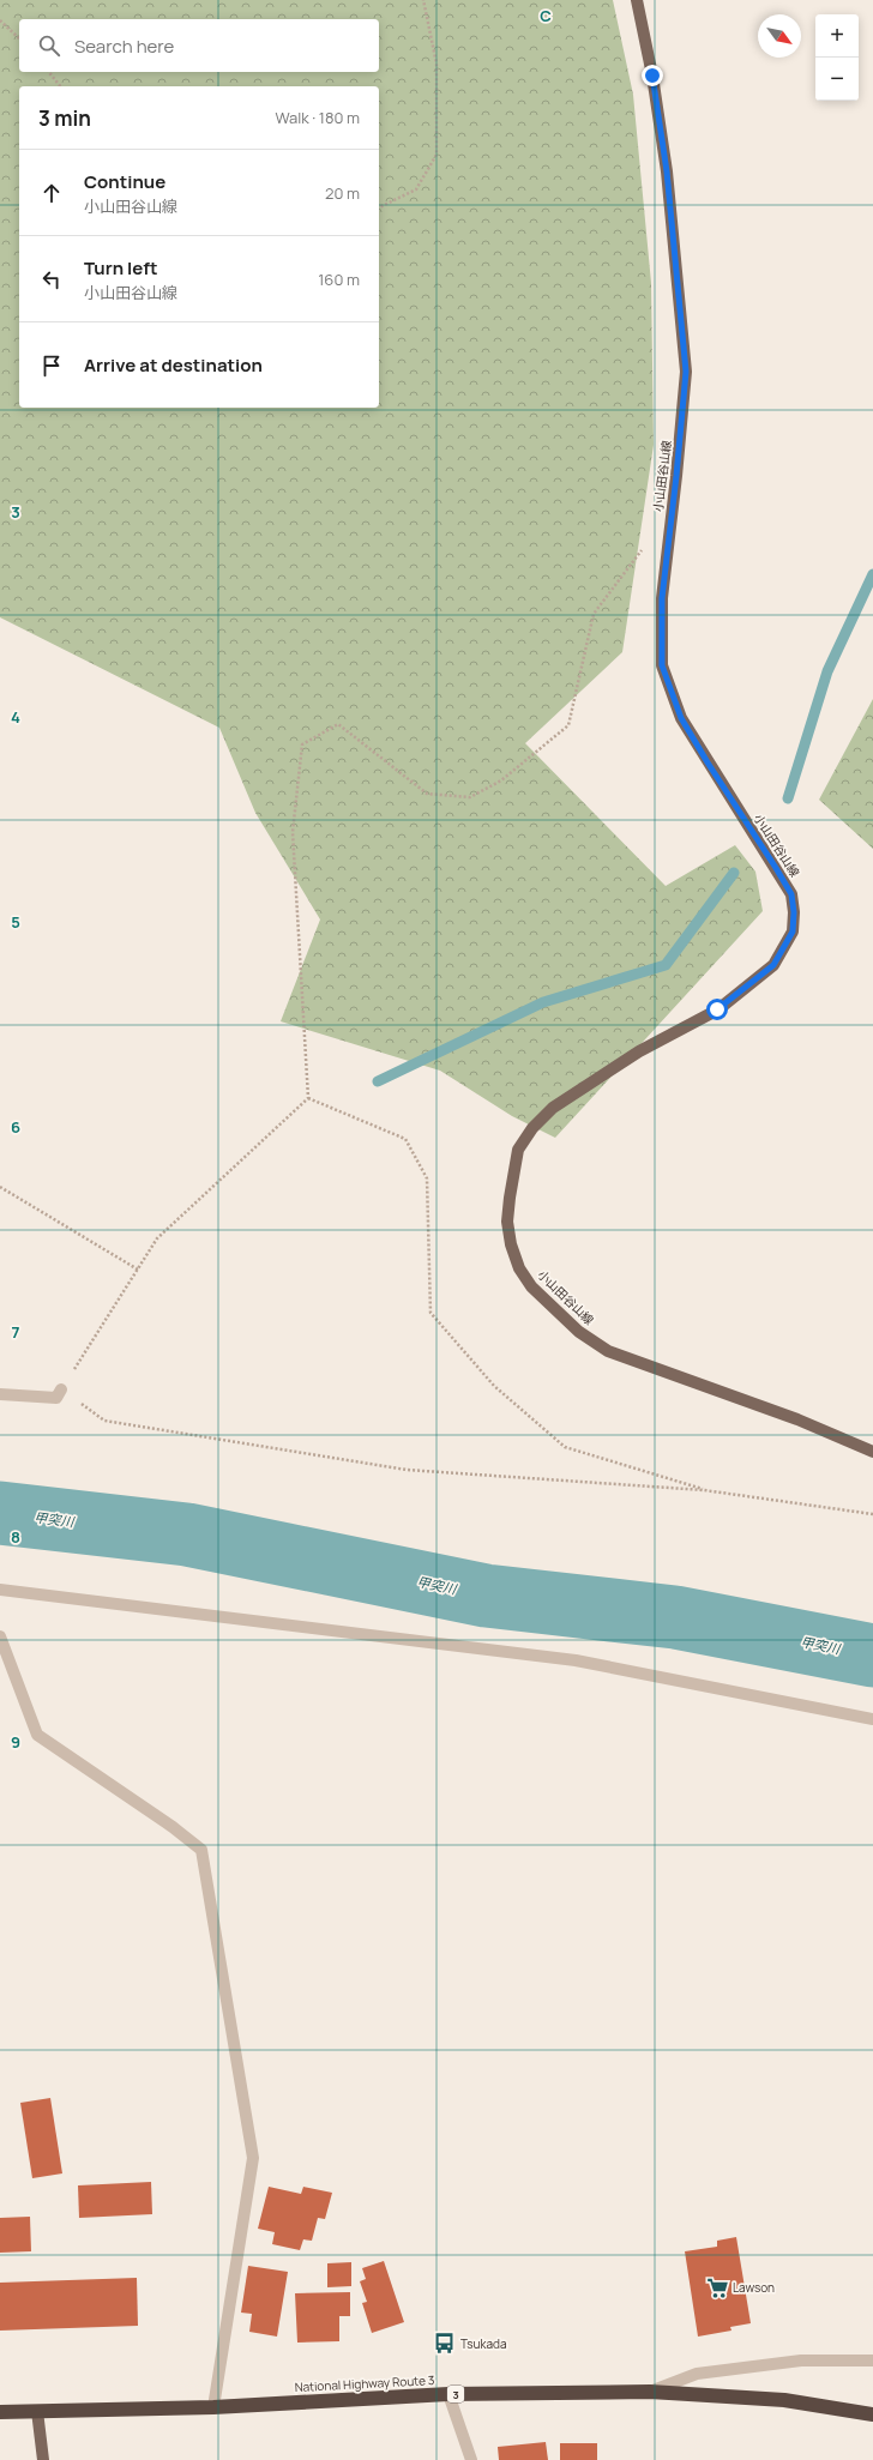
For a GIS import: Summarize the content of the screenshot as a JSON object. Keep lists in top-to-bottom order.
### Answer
{
  "streets": {
    "highway": ["National Highway Route 3", "3"],
    "main road": ["小山田谷山線"]
  },
  "water": ["甲突川"],
  "places": {
    "supermarket": ["Lawson"],
    "bus stop": ["Tsukada"]
  },
  "north": "bottom right",
  "page": {
    "map_buttons": ["+", "−"],
    "search": "Search here",
    "heading": ["3 min", "Walk · 180 m"],
    "list": [
      ["Continue", "小山田谷山線", "20 m"],
      ["Turn left", "小山田谷山線", "160 m"],
      "Arrive at destination"
    ]
  },
  "grid": {
    "columns": ["C"],
    "rows": [
      "3",
      "4",
      "5",
      "6",
      "7",
      "8",
      "9"
    ]
  }
}
